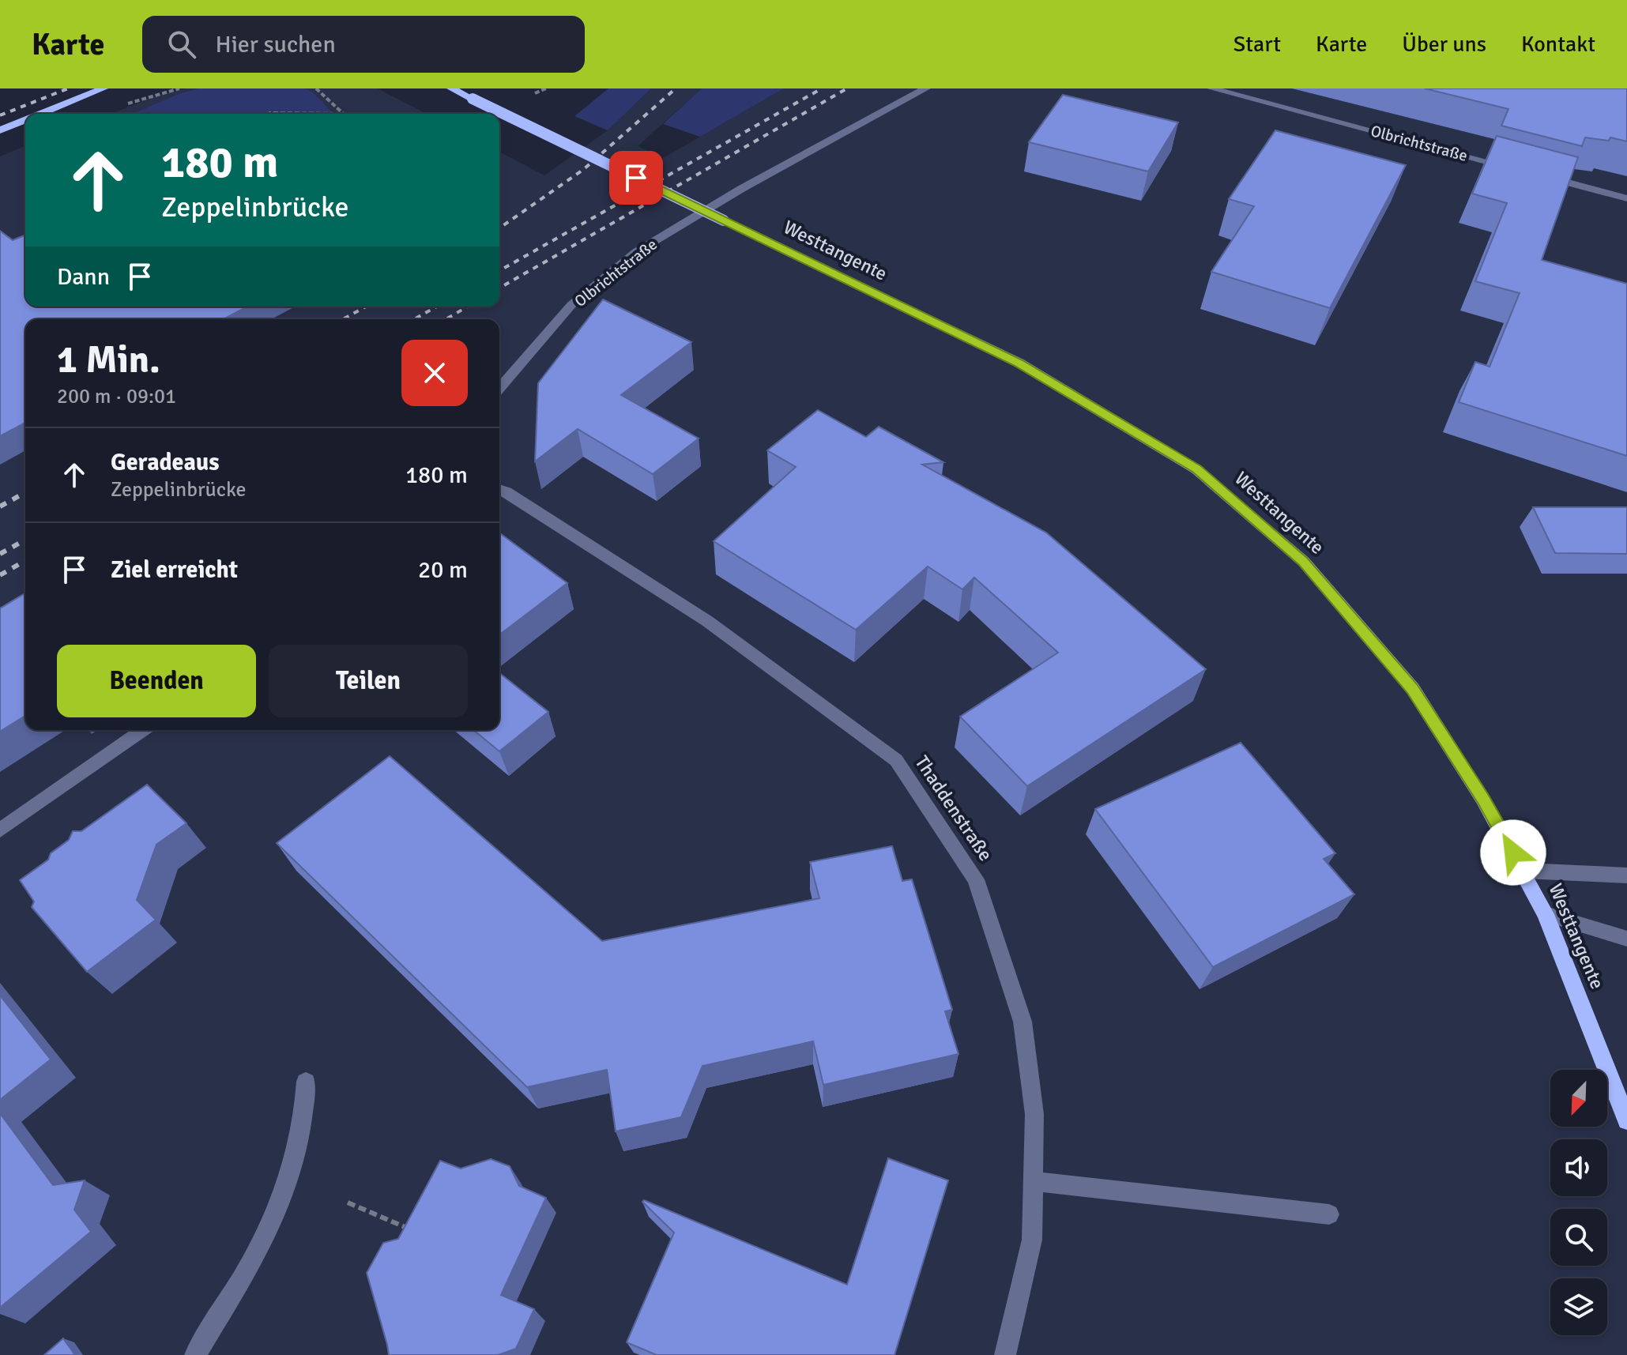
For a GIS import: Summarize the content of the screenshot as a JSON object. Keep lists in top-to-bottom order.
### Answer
{
  "streets": {
    "main road": ["Westtangente"],
    "street": ["Olbrichtstraße", "Thaddenstraße"]
  },
  "north": "bottom left",
  "page": {
    "header": "Karte",
    "search": "Hier suchen",
    "nav": [
      "Start",
      "Karte",
      "Über uns",
      "Kontakt"
    ],
    "turn": ["180 m", "Zeppelinbrücke"],
    "then": "Dann",
    "heading": ["1 Min.", "200 m · 09:01"],
    "list": [
      {
        "name": "Geradeaus",
        "note": "Zeppelinbrücke",
        "value": "180 m"
      },
      {
        "name": "Ziel erreicht",
        "value": "20 m"
      }
    ],
    "buttons": ["Beenden", "Teilen"]
  }
}
